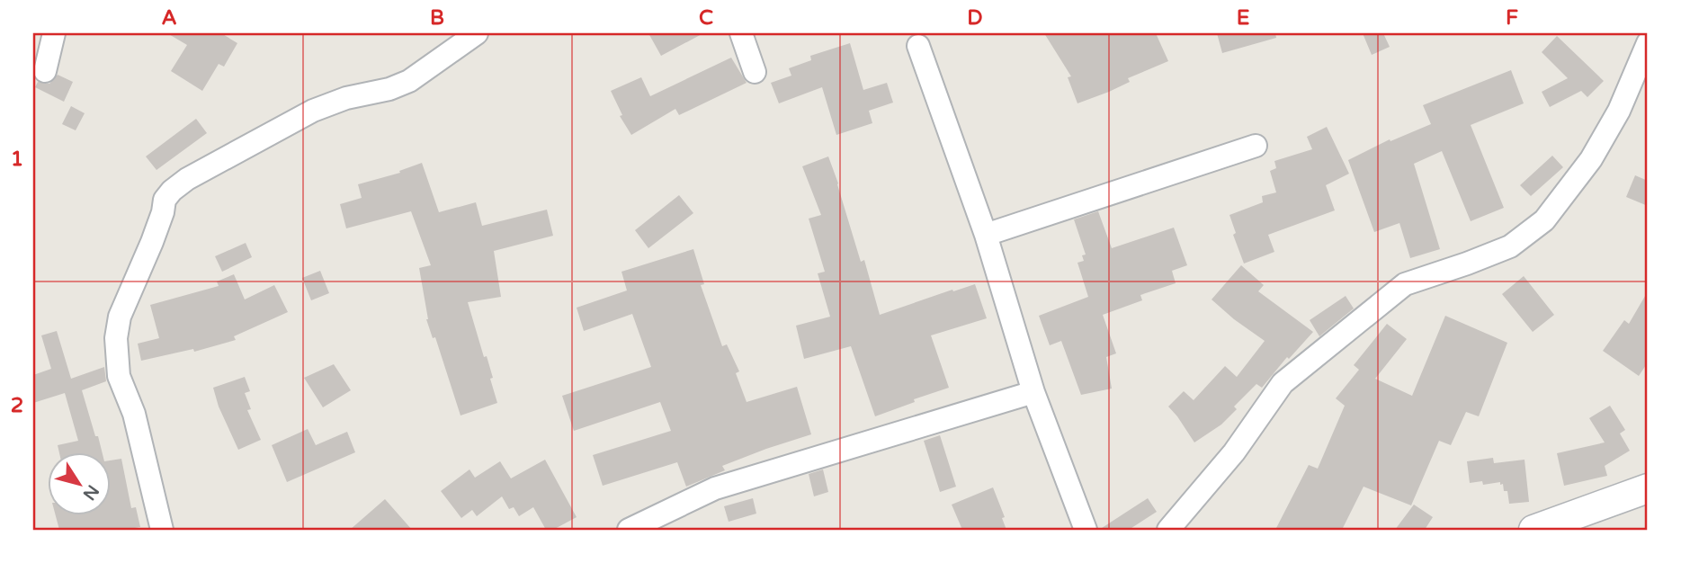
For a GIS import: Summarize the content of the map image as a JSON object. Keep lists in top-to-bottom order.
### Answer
{
  "north": "bottom right",
  "grid": {
    "columns": [
      "A",
      "B",
      "C",
      "D",
      "E",
      "F"
    ],
    "rows": ["1", "2"]
  }
}
